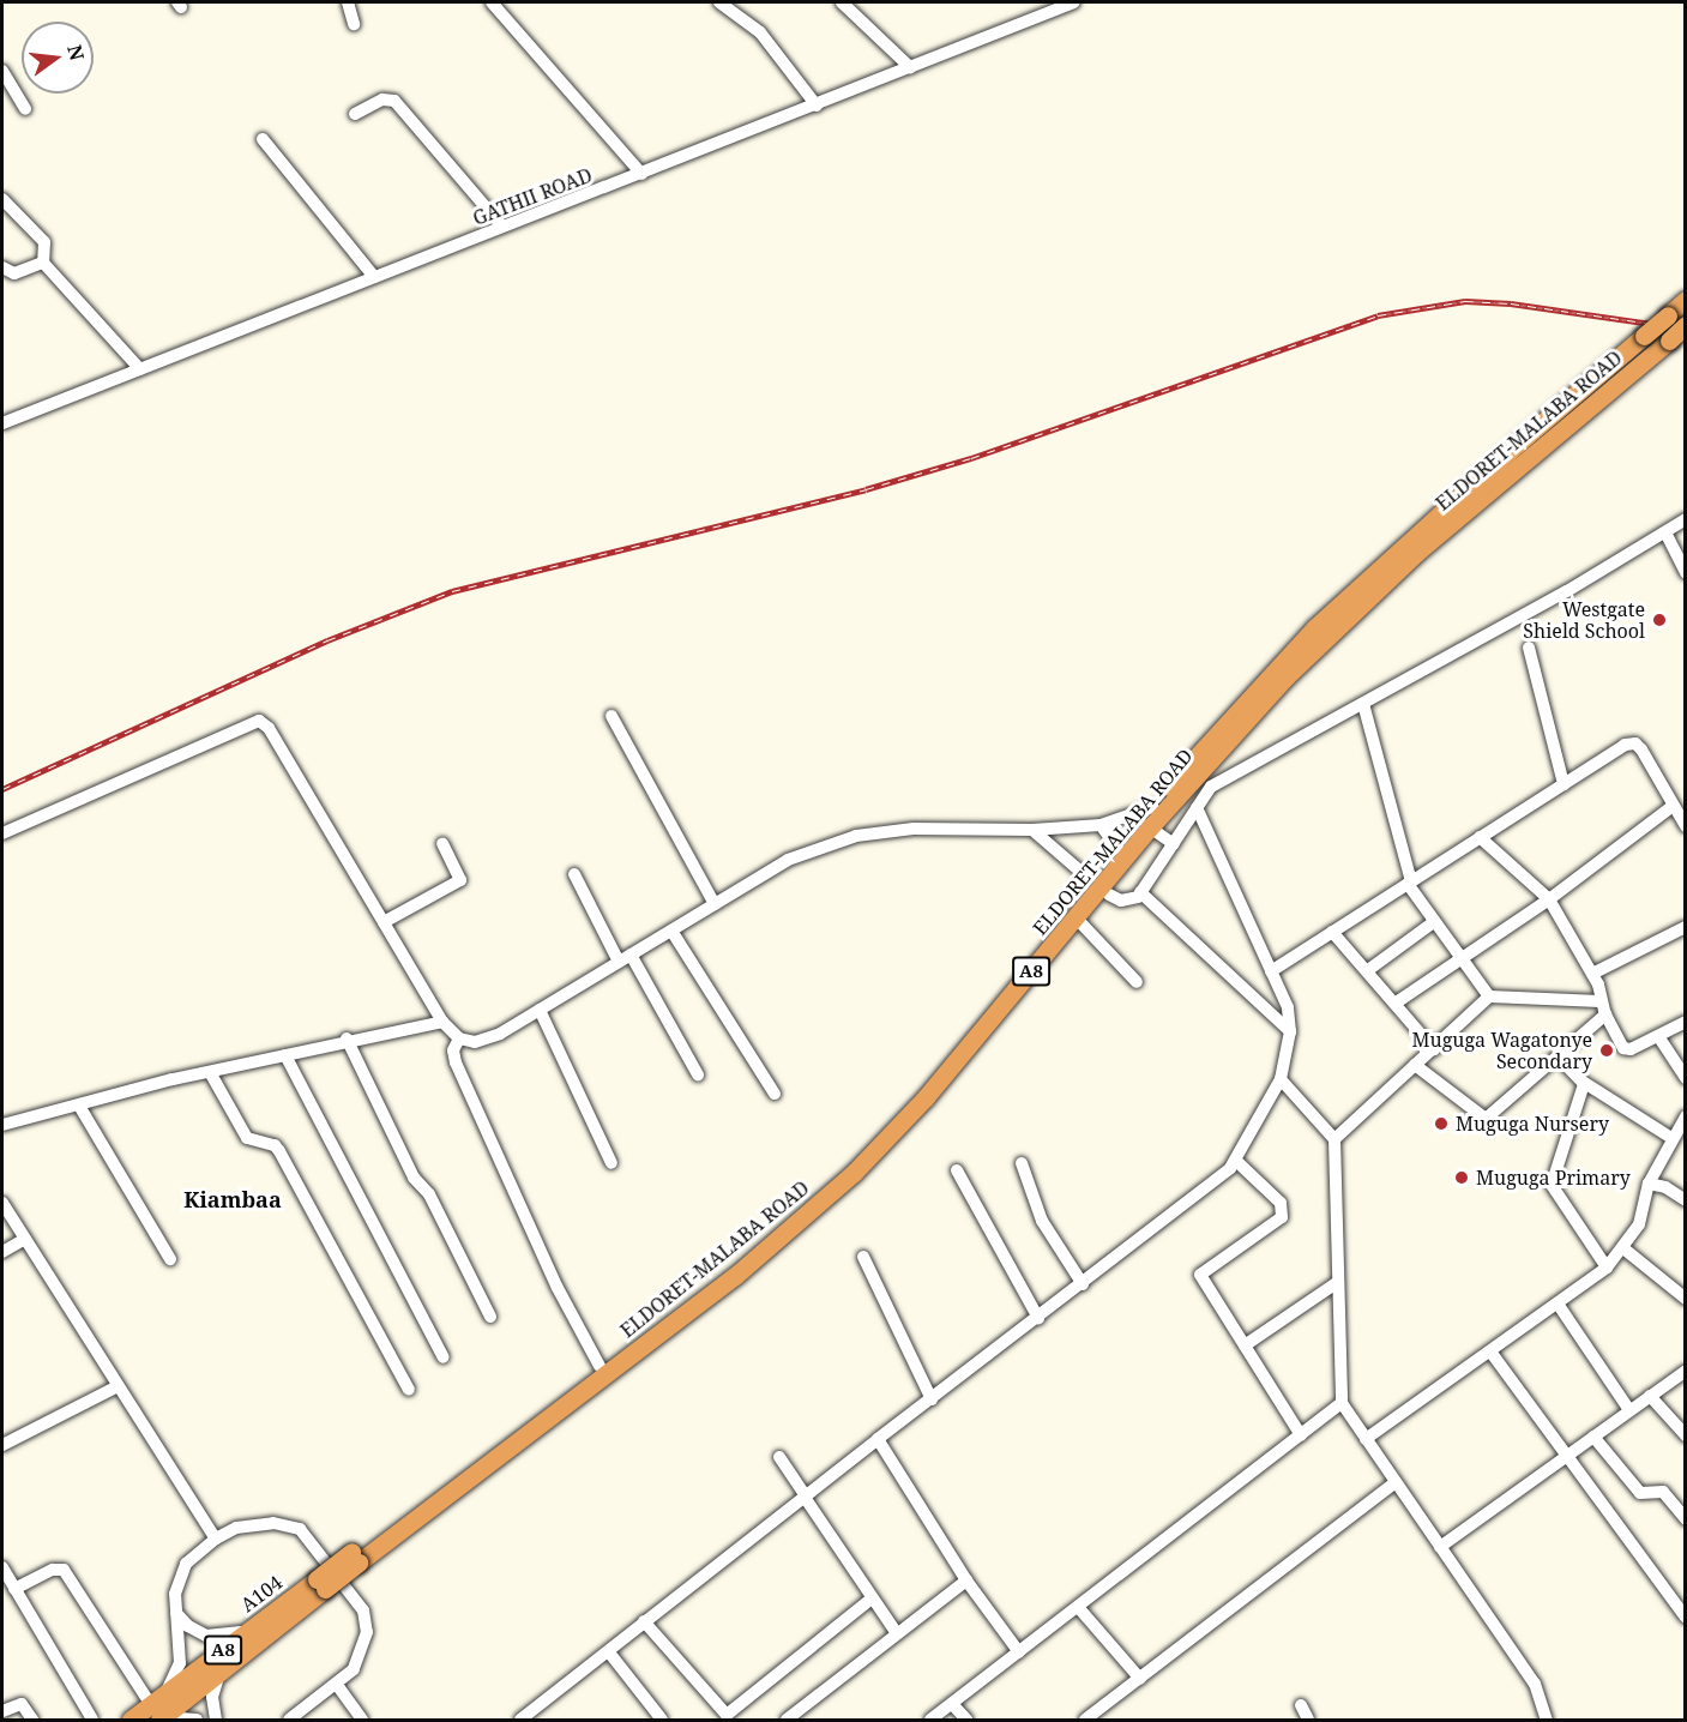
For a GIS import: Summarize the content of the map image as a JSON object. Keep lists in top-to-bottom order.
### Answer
{
  "streets": {
    "highway": ["ELDORET-MALABA ROAD", "A8", "A104"],
    "street": ["GATHII ROAD"]
  },
  "crossings": [
    ["ELDORET-MALABA ROAD", "A8"],
    ["A8", "A104"]
  ],
  "districts": ["Kiambaa"],
  "places": [
    "Westgate Shield School",
    "Muguga Wagatonye Secondary",
    "Muguga Nursery",
    "Muguga Primary"
  ],
  "north": "right"
}
